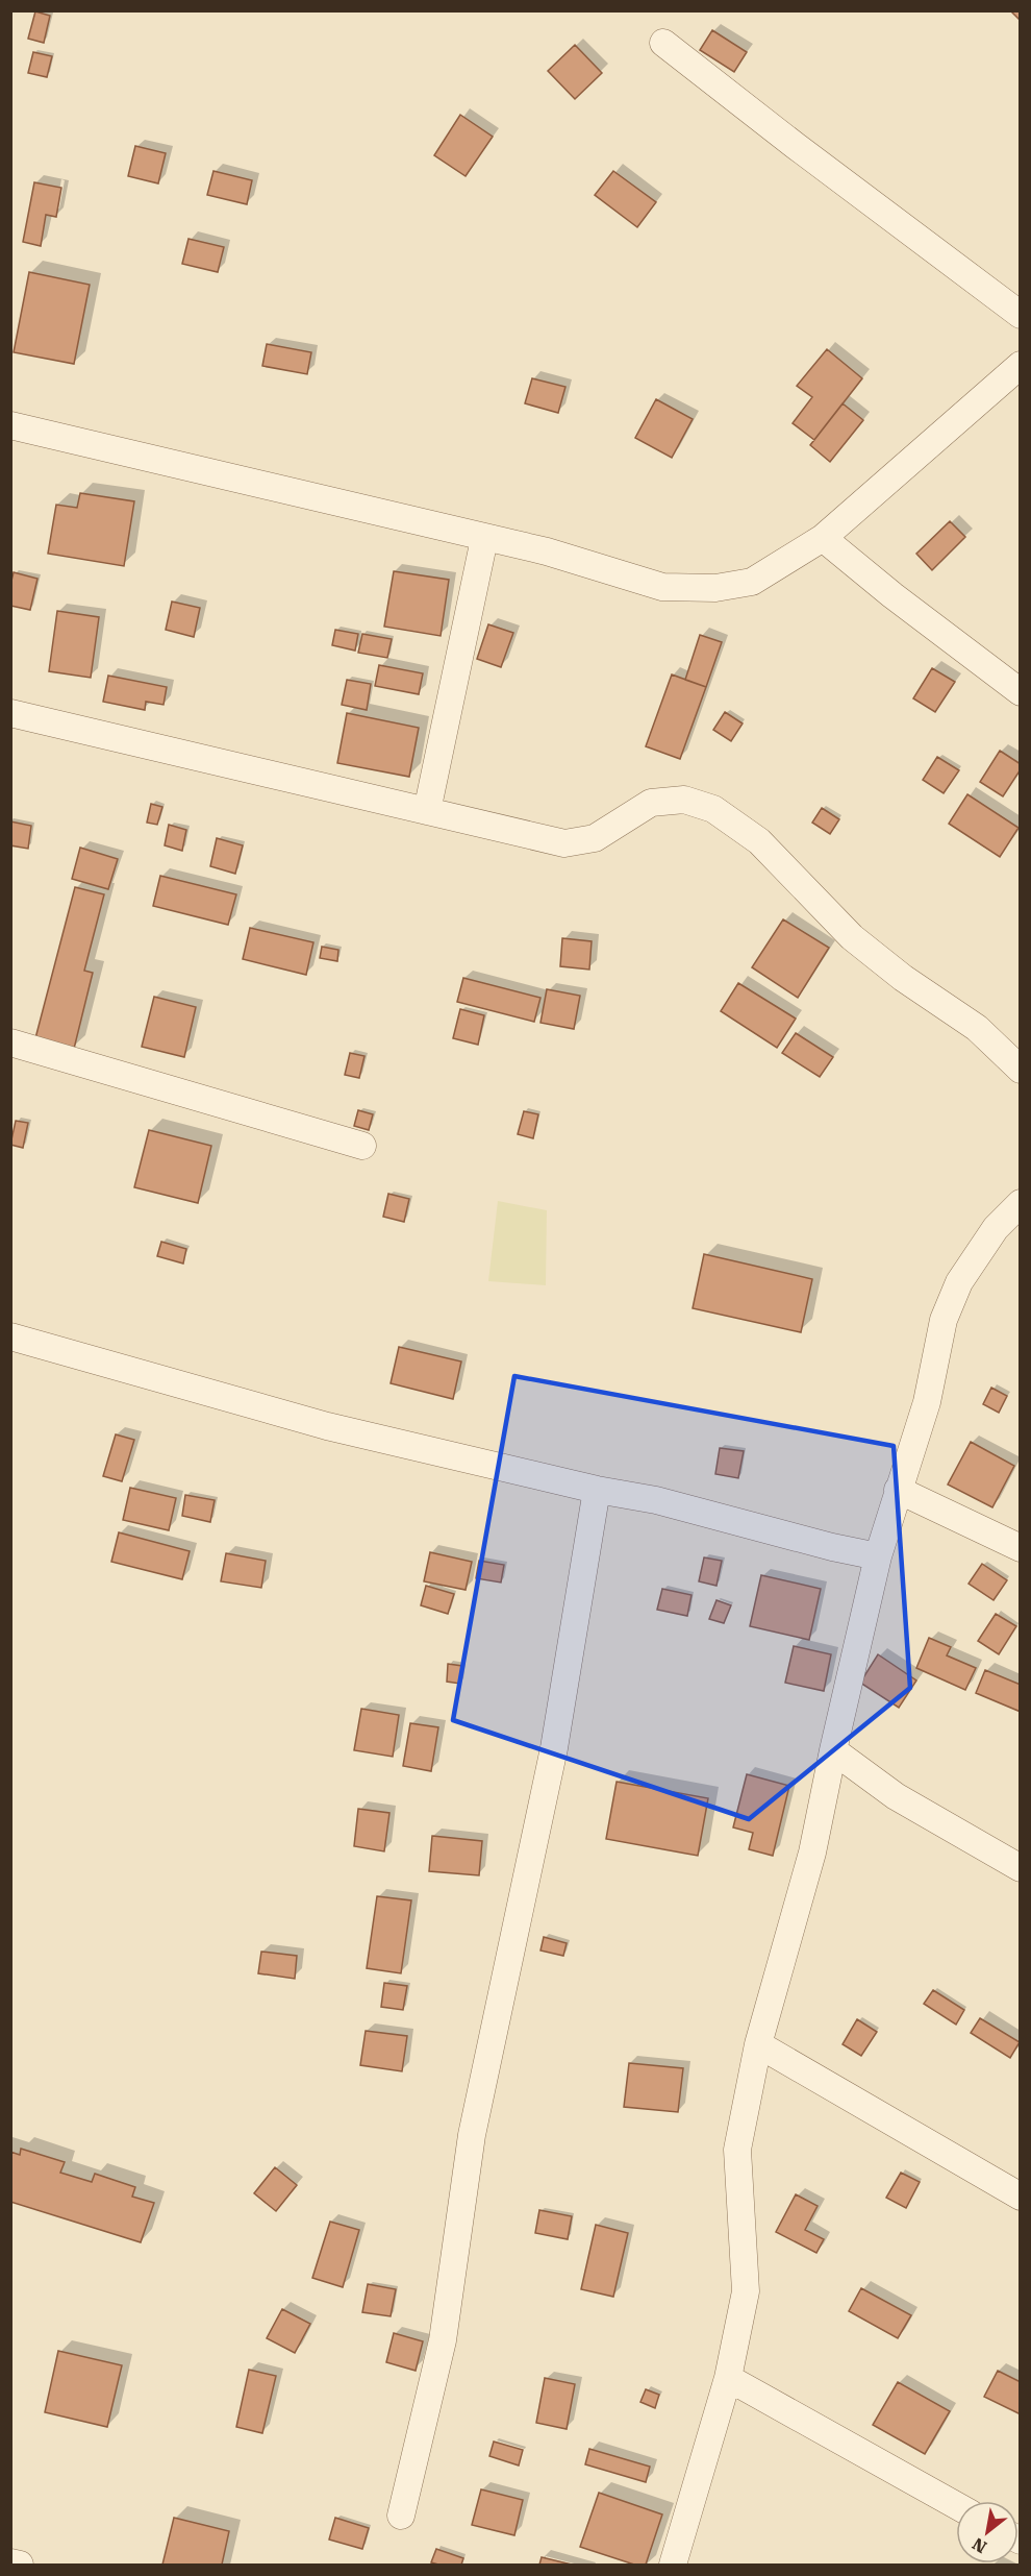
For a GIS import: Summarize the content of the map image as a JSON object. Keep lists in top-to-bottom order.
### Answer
{
  "north": "bottom left"
}
